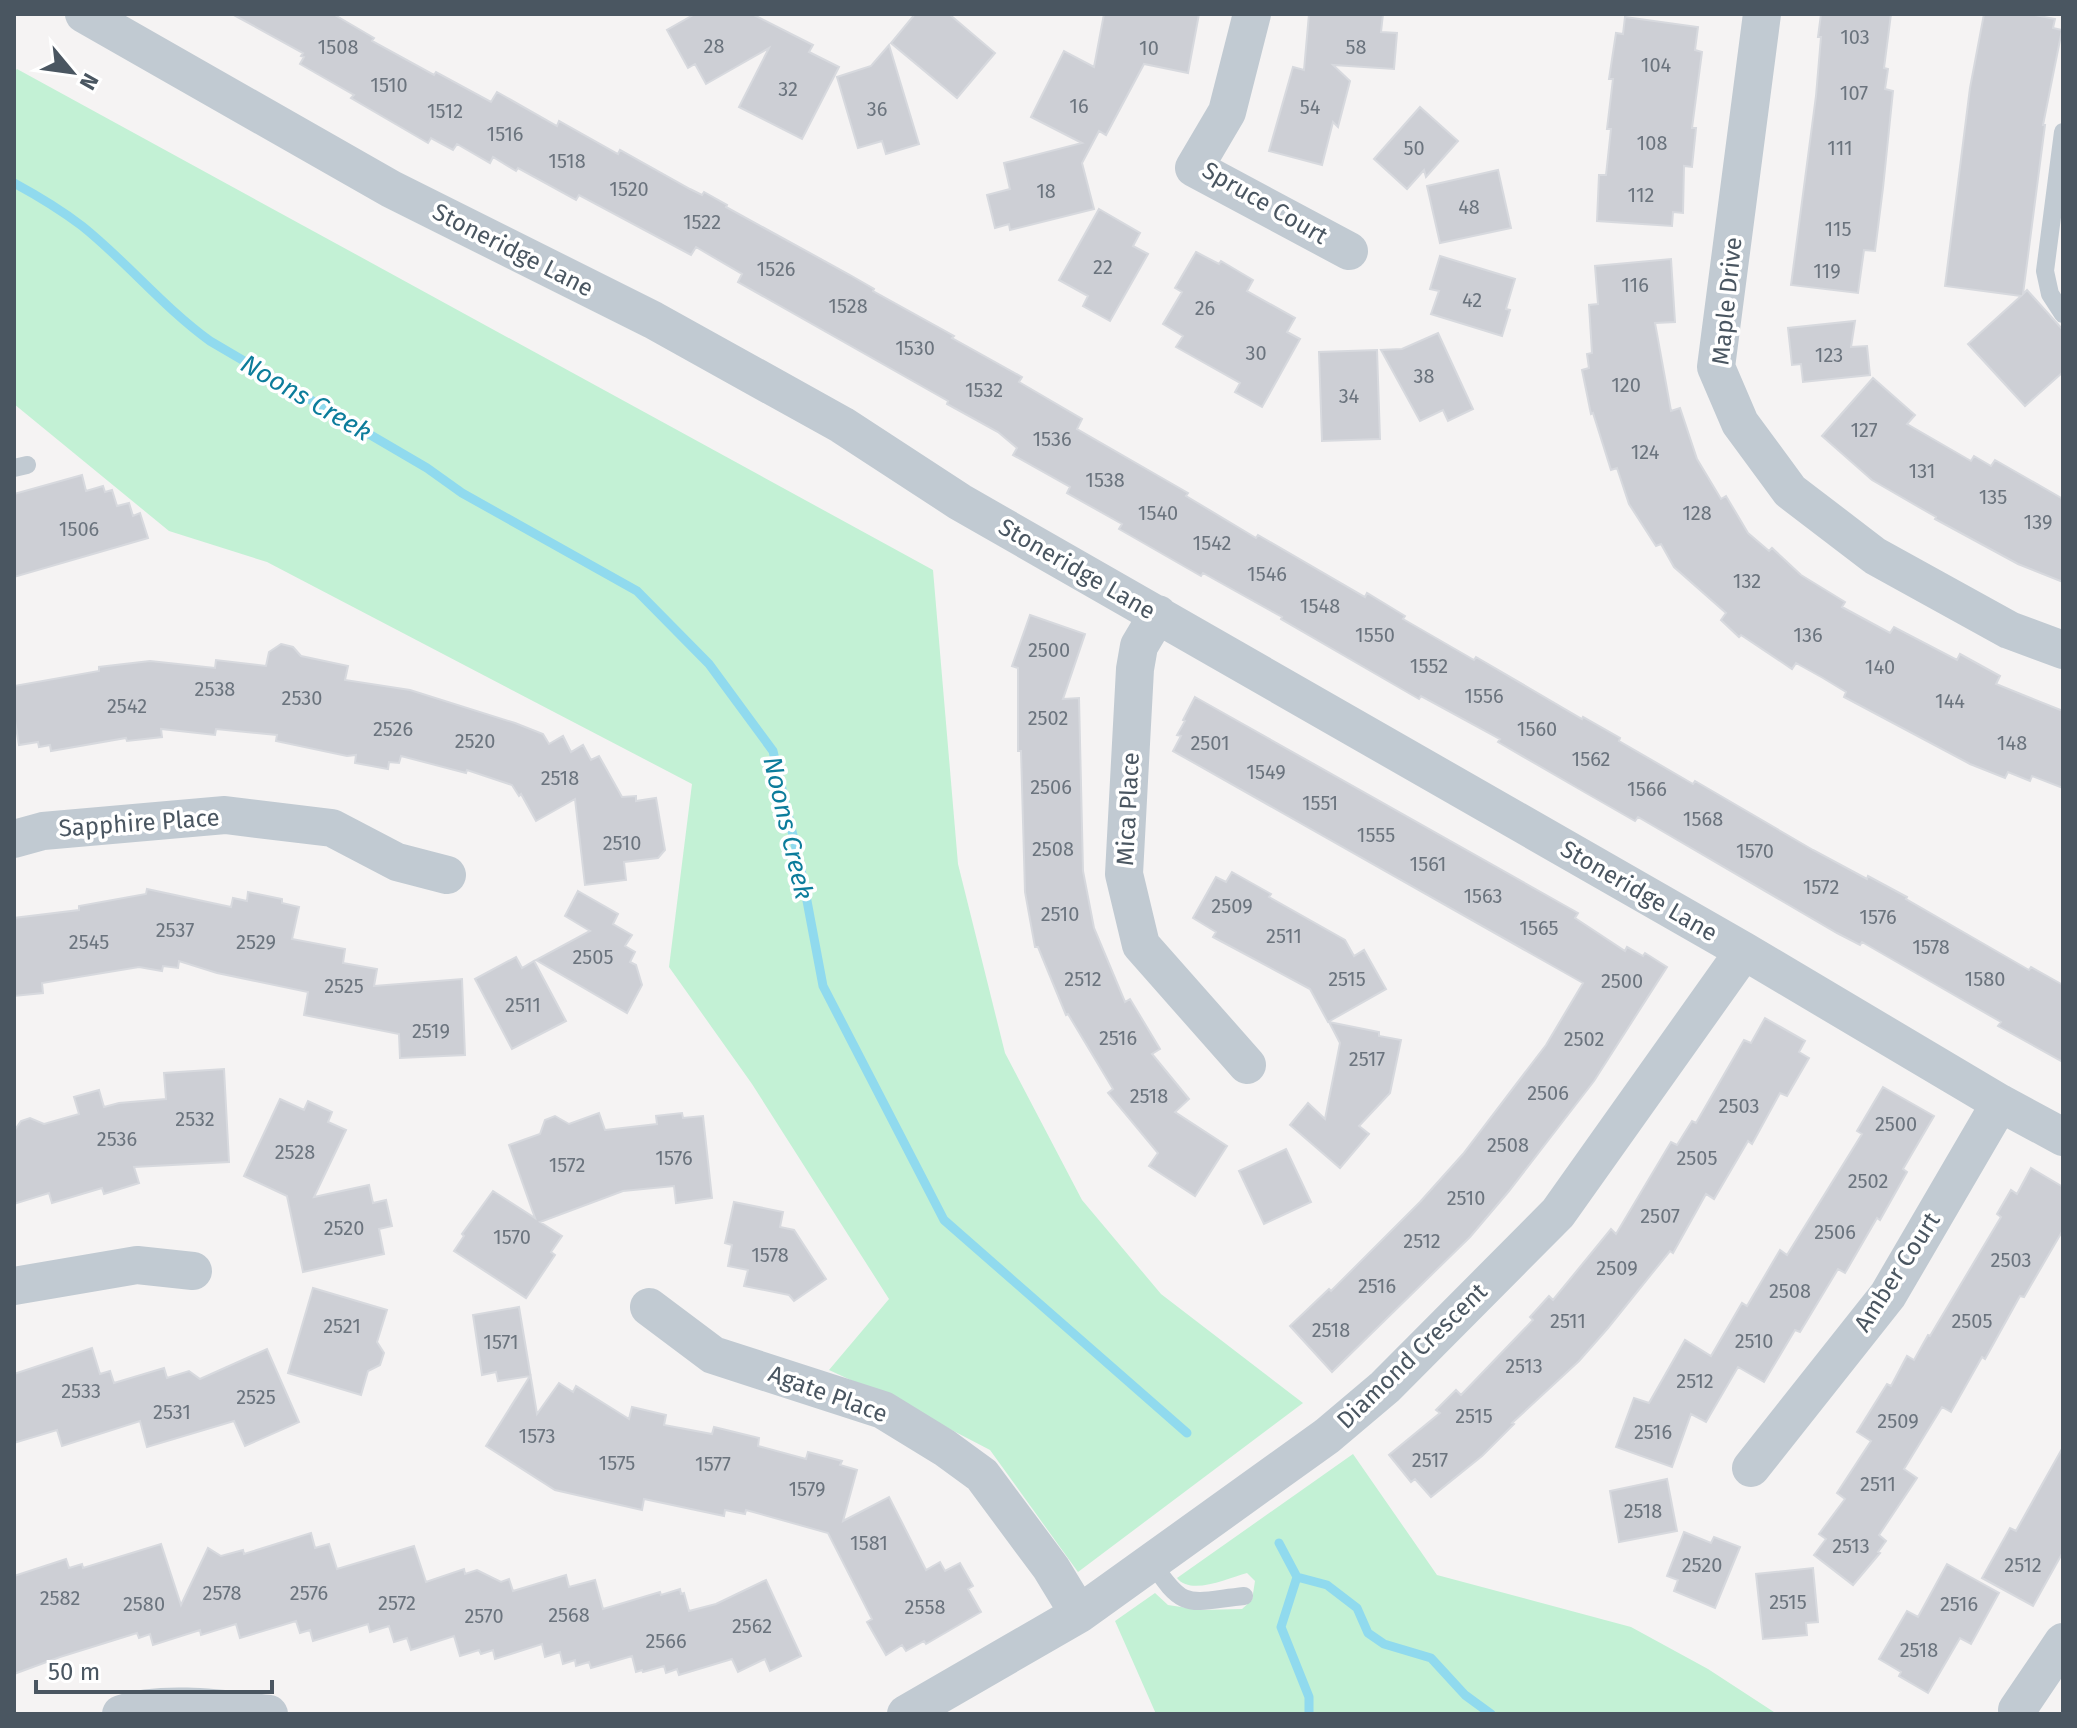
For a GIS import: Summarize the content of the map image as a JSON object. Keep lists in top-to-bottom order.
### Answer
{
  "streets": {
    "street": [
      "Spruce Court",
      "Stoneridge Lane",
      "Maple Drive",
      "Mica Place",
      "Sapphire Place",
      "Amber Court",
      "Diamond Crescent",
      "Agate Place"
    ]
  },
  "crossings": [
    ["Stoneridge Lane", "Mica Place"],
    ["Stoneridge Lane", "Amber Court"],
    ["Stoneridge Lane", "Diamond Crescent"],
    ["Diamond Crescent", "Agate Place"]
  ],
  "water": ["Noons Creek"],
  "house_numbers": [
    "103",
    "28",
    "1508",
    "58",
    "10",
    "104",
    "1510",
    "32",
    "107",
    "16",
    "54",
    "36",
    "1512",
    "1516",
    "108",
    "50",
    "111",
    "1518",
    "1520",
    "18",
    "112",
    "48",
    "1522",
    "115",
    "22",
    "1526",
    "119",
    "116",
    "42",
    "1528",
    "26",
    "1530",
    "30",
    "123",
    "38",
    "120",
    "1532",
    "34",
    "127",
    "1536",
    "124",
    "131",
    "1538",
    "135",
    "1540",
    "128",
    "139",
    "1506",
    "1542",
    "1546",
    "132",
    "1548",
    "1550",
    "136",
    "2500",
    "1552",
    "140",
    "2538",
    "1556",
    "2530",
    "144",
    "2542",
    "2502",
    "2526",
    "1560",
    "2520",
    "2501",
    "148",
    "1562",
    "1549",
    "2518",
    "2506",
    "1566",
    "1551",
    "1568",
    "1555",
    "2510",
    "2508",
    "1570",
    "1561",
    "1572",
    "1563",
    "2509",
    "2510",
    "1576",
    "1565",
    "2537",
    "2511",
    "2545",
    "2529",
    "1578",
    "2505",
    "2512",
    "2515",
    "1580",
    "2500",
    "2525",
    "2511",
    "2519",
    "2516",
    "2502",
    "2517",
    "2506",
    "2518",
    "2503",
    "2532",
    "2500",
    "2536",
    "2508",
    "2528",
    "1576",
    "2505",
    "1572",
    "2502",
    "2510",
    "2507",
    "2520",
    "2506",
    "1570",
    "2512",
    "1578",
    "2503",
    "2509",
    "2516",
    "2508",
    "2511",
    "2505",
    "2521",
    "2518",
    "2510",
    "1571",
    "2513",
    "2512",
    "2533",
    "2525",
    "2531",
    "2515",
    "2509",
    "2516",
    "1573",
    "2517",
    "1575",
    "1577",
    "2511",
    "1579",
    "2518",
    "1581",
    "2513",
    "2520",
    "2512",
    "2578",
    "2576",
    "2582",
    "2515",
    "2572",
    "2580",
    "2516",
    "2558",
    "2568",
    "2570",
    "2562",
    "2566",
    "2518"
  ],
  "scale_bar": "50 m",
  "north": "bottom right"
}
